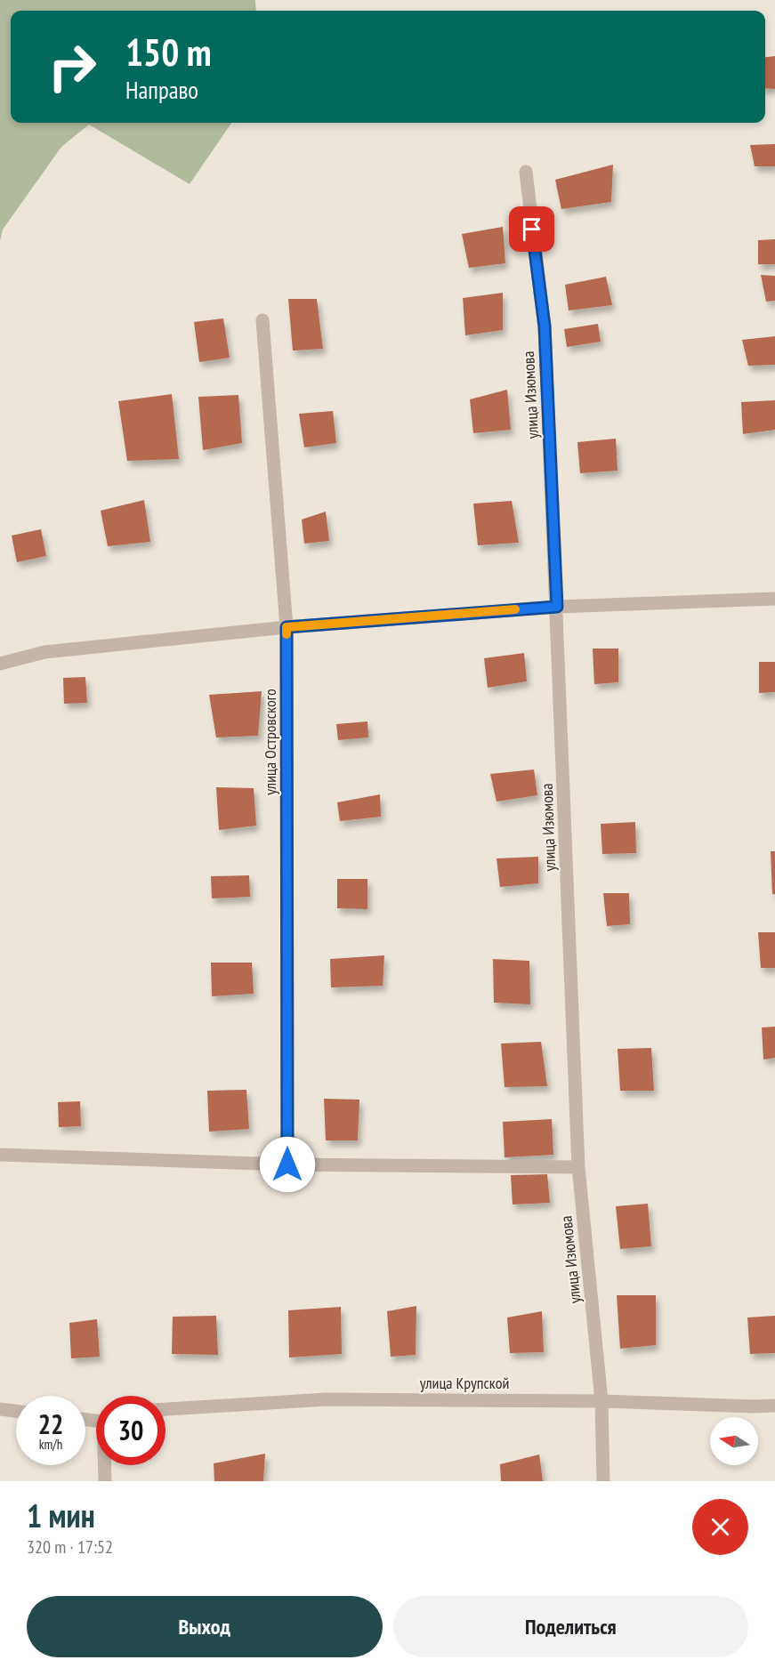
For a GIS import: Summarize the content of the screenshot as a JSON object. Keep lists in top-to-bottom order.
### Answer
{
  "streets": {
    "street": ["улица Изюмова", "улица Островского", "улица Крупской"]
  },
  "crossings": [
    ["улица Изюмова", "улица Крупской"]
  ],
  "north": "left",
  "page": {
    "turn": ["150 m", "Направо"],
    "speed": "22 km/h",
    "limit": "30",
    "heading": ["1 мин", "320 m · 17:52"],
    "buttons": ["Выход", "Поделиться"]
  }
}
